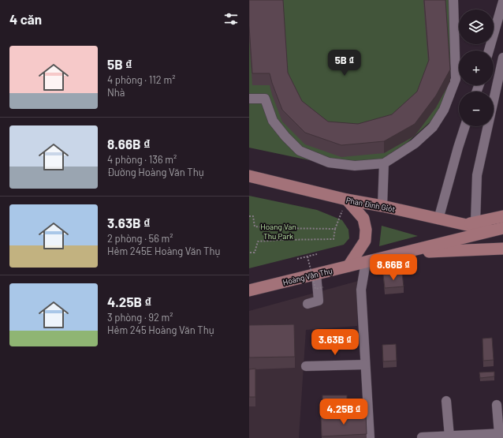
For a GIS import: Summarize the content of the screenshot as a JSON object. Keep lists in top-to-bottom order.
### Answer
{
  "streets": {
    "main road": ["Phan Đình Giót", "Hoàng Văn Thụ"]
  },
  "parks": ["Hoang Van Thu Park"],
  "page": {
    "heading": "4 căn",
    "map_buttons": ["+", "−"],
    "list": [
      {
        "name": "5B ₫",
        "note": "4 phòng · 112 m² · Nhà"
      },
      {
        "name": "8.66B ₫",
        "note": "4 phòng · 136 m² · Đường Hoàng Văn Thụ"
      },
      {
        "name": "3.63B ₫",
        "note": "2 phòng · 56 m² · Hẻm 245E Hoàng Văn Thụ"
      },
      {
        "name": "4.25B ₫",
        "note": "3 phòng · 92 m² · Hẻm 245 Hoàng Văn Thụ"
      }
    ],
    "price": [
      "5B ₫",
      "8.66B ₫",
      "3.63B ₫",
      "4.25B ₫"
    ]
  }
}
